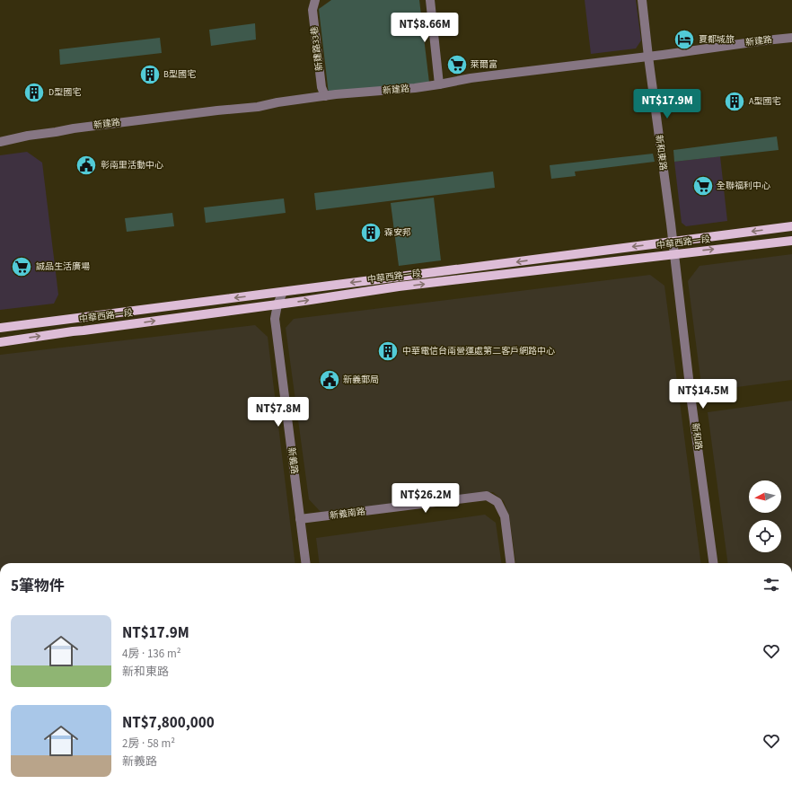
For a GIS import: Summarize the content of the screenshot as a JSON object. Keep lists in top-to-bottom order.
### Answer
{
  "streets": {
    "main road": ["中華西路一段"],
    "street": [
      "新建路",
      "新建路33巷",
      "新和東路",
      "新和路",
      "新義路",
      "新義南路"
    ]
  },
  "crossings": [
    ["新建路", "新建路33巷"],
    ["新建路", "新和東路"],
    ["新和東路", "中華西路一段"],
    ["新和東路", "新和路"],
    ["中華西路一段", "新和路"],
    ["中華西路一段", "新義路"],
    ["新義路", "新義南路"]
  ],
  "places": {
    "hotel": ["夏都城旅"],
    "supermarket": ["萊爾富", "全聯福利中心", "誠品生活廣場"],
    "building": [
      "B型國宅",
      "D型國宅",
      "A型國宅",
      "森安邦",
      "中華電信台南營運處第二客戶網路中心"
    ],
    "public building": ["彰南里活動中心", "新義郵局"]
  },
  "north": "left",
  "page": {
    "price": [
      "NT$8.66M",
      "NT$17.9M",
      "NT$14.5M",
      "NT$7.8M",
      "NT$26.2M"
    ],
    "heading": "5筆物件",
    "list": [
      {
        "name": "NT$17.9M",
        "note": "4房 · 136 m² · 新和東路"
      },
      {
        "name": "NT$7,800,000",
        "note": "2房 · 58 m² · 新義路"
      }
    ]
  }
}
